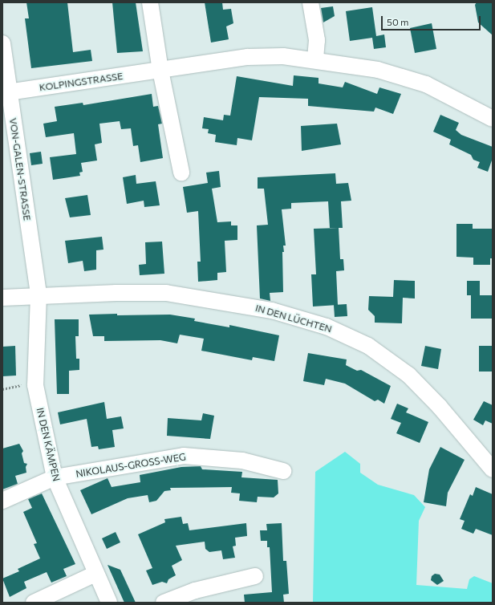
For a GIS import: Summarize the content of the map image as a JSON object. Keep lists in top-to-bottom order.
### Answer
{
  "streets": {
    "street": [
      "KOLPINGSTRASSE",
      "VON-GALEN-STRASSE",
      "IN DEN LÜCHTEN",
      "IN DEN KÄMPEN",
      "NIKOLAUS-GROSS-WEG"
    ]
  },
  "crossings": [
    ["KOLPINGSTRASSE", "VON-GALEN-STRASSE"],
    ["VON-GALEN-STRASSE", "IN DEN LÜCHTEN"],
    ["VON-GALEN-STRASSE", "IN DEN KÄMPEN"],
    ["IN DEN LÜCHTEN", "IN DEN KÄMPEN"],
    ["IN DEN KÄMPEN", "NIKOLAUS-GROSS-WEG"]
  ],
  "scale_bar": "50 m"
}
